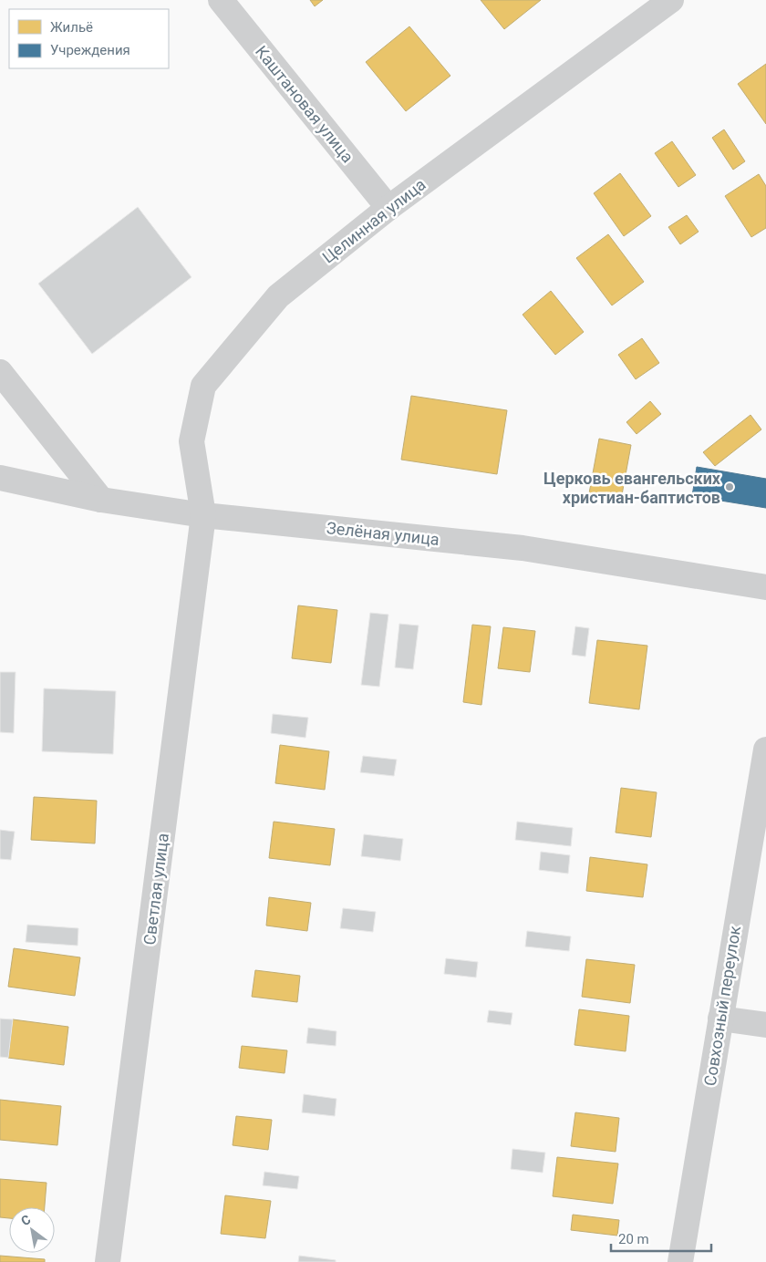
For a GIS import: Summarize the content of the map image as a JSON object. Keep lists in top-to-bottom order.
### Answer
{
  "streets": {
    "street": [
      "Каштановая улица",
      "Целинная улица",
      "Зелёная улица",
      "Светлая улица",
      "Совхозный переулок"
    ]
  },
  "crossings": [
    ["Каштановая улица", "Целинная улица"],
    ["Целинная улица", "Зелёная улица"],
    ["Целинная улица", "Светлая улица"],
    ["Зелёная улица", "Светлая улица"]
  ],
  "places": ["Церковь евангельских христиан-баптистов"],
  "legend": ["Жильё", "Учреждения"],
  "scale_bar": "20 m",
  "north": "top left"
}
